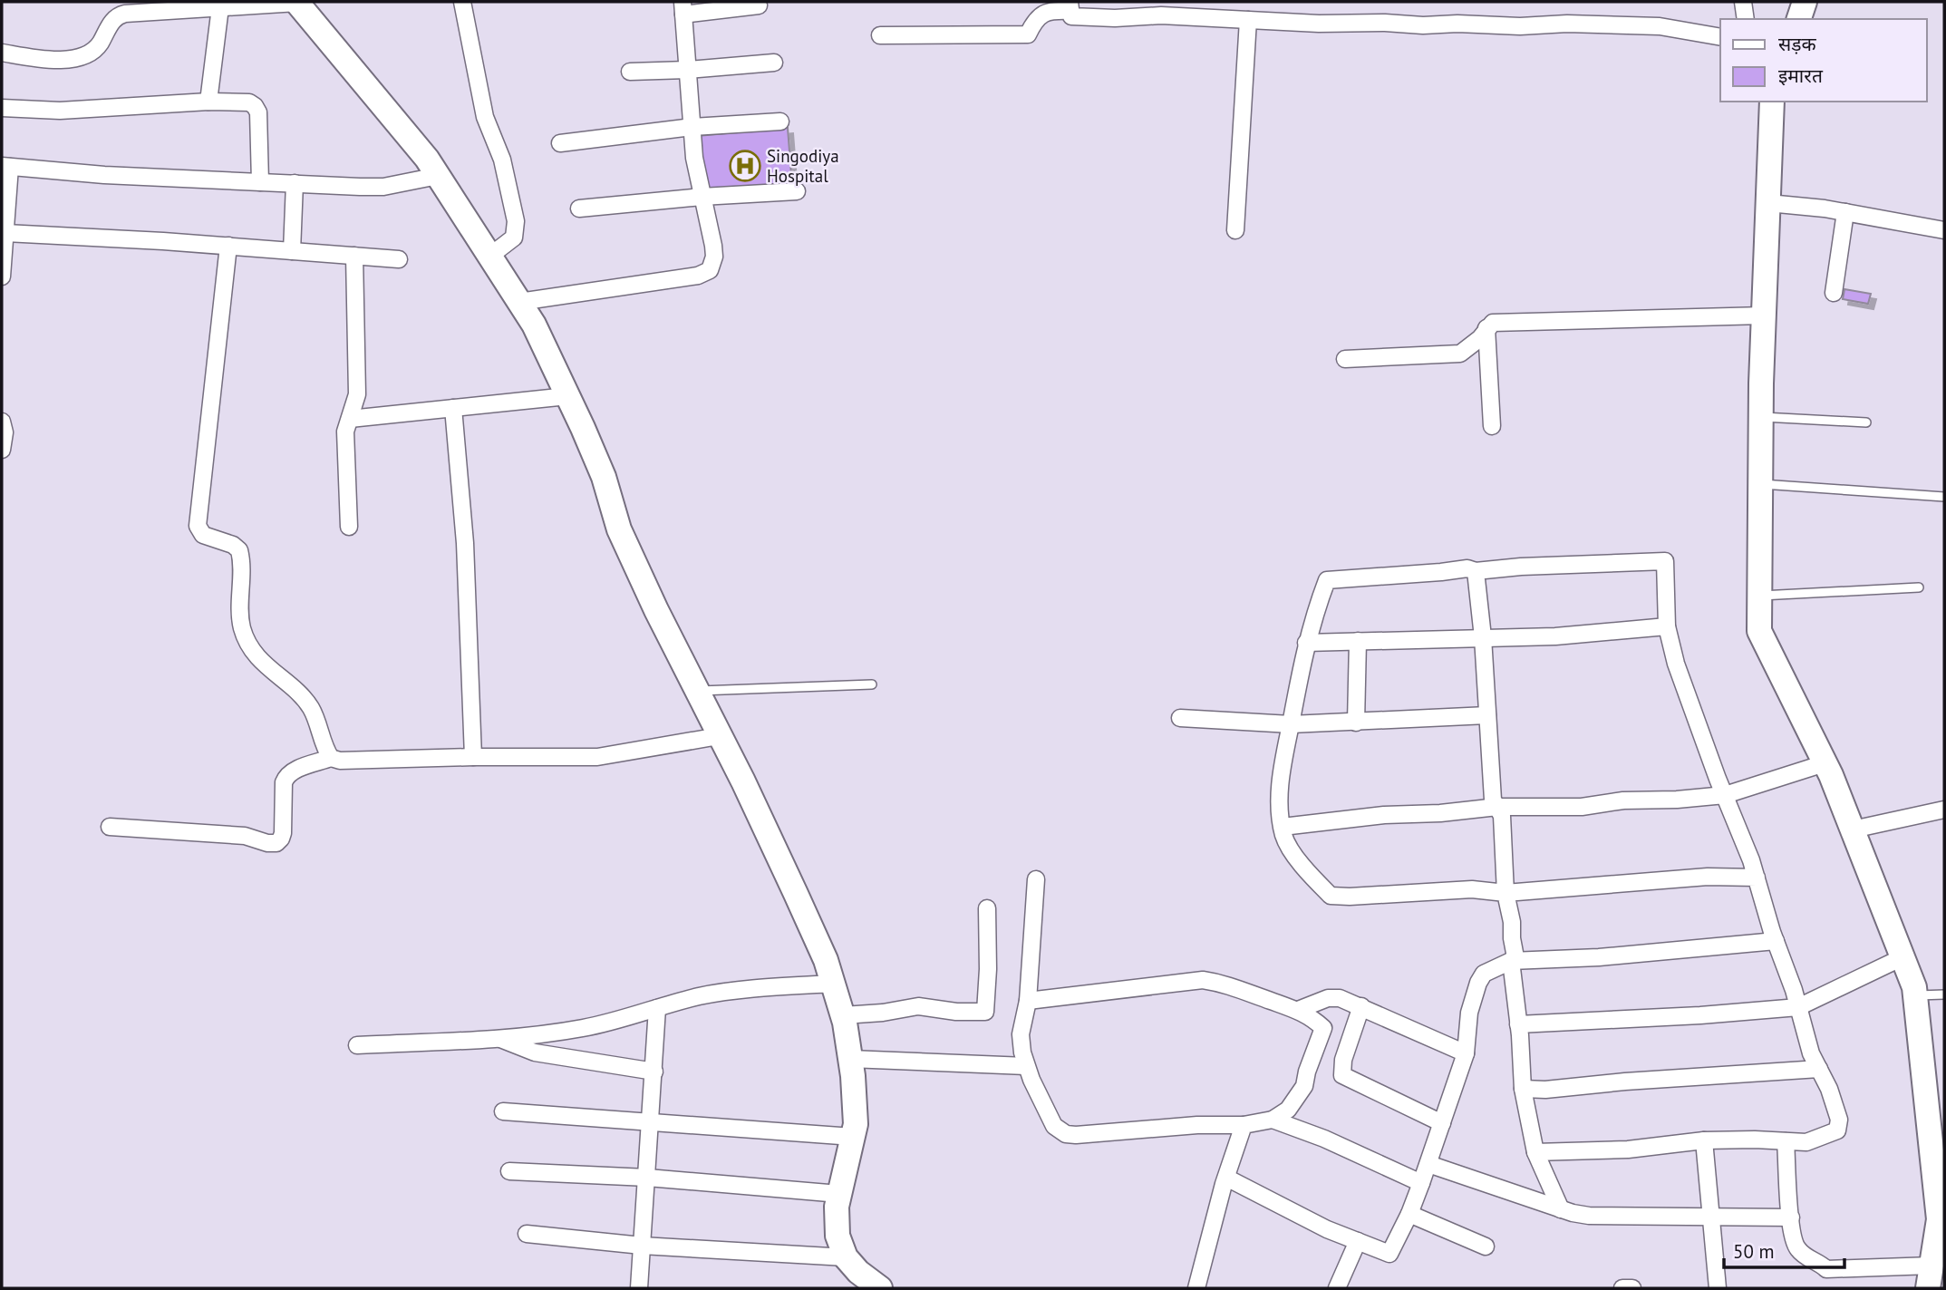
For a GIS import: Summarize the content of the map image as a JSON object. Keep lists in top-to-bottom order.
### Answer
{
  "places": {
    "hospital": ["Singodiya Hospital"]
  },
  "legend": ["सड़क", "इमारत"],
  "scale_bar": "50 m"
}
